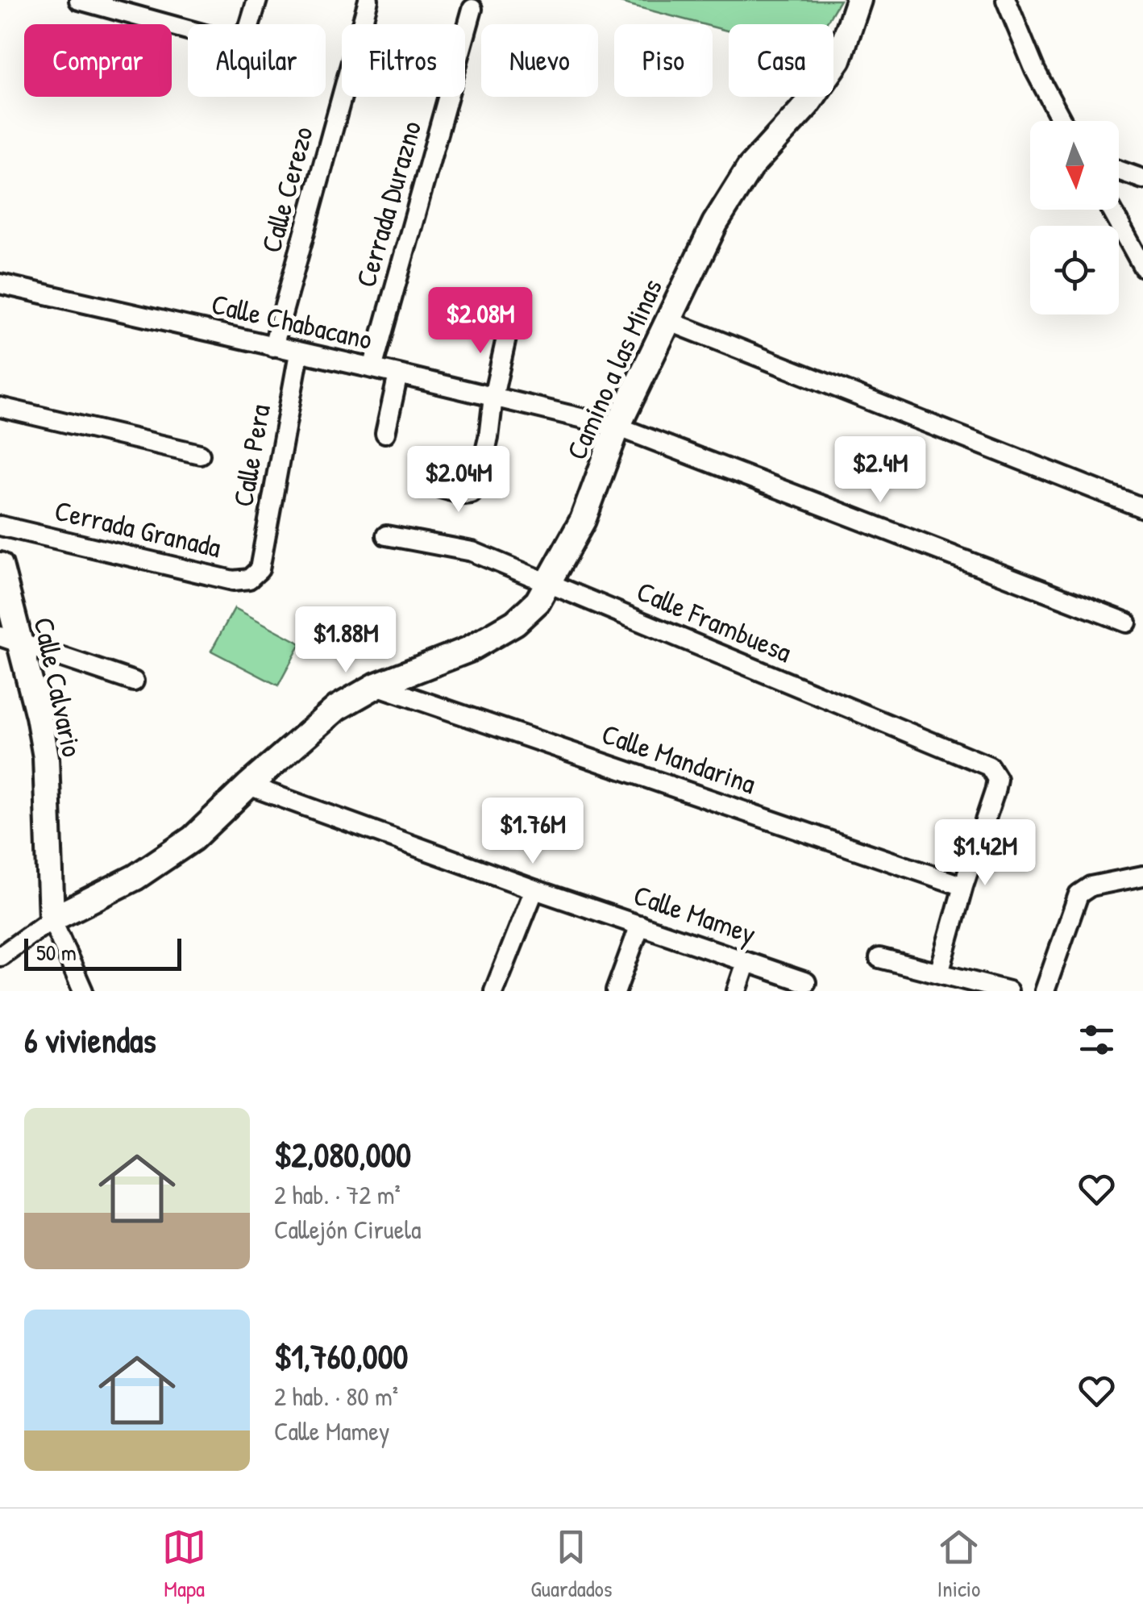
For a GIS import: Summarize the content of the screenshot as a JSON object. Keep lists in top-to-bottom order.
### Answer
{
  "streets": {
    "street": [
      "Calle Cerezo",
      "Cerrada Durazno",
      "Calle Chabacano",
      "Camino a las Minas",
      "Calle Pera",
      "Cerrada Granada",
      "Calle Frambuesa",
      "Calle Calvario",
      "Calle Mandarina",
      "Calle Mamey"
    ]
  },
  "crossings": [
    ["Calle Cerezo", "Calle Chabacano"],
    ["Cerrada Durazno", "Calle Chabacano"],
    ["Calle Chabacano", "Camino a las Minas"],
    ["Calle Chabacano", "Calle Pera"],
    ["Camino a las Minas", "Calle Frambuesa"],
    ["Camino a las Minas", "Calle Calvario"],
    ["Camino a las Minas", "Calle Mandarina"],
    ["Camino a las Minas", "Calle Mamey"],
    ["Calle Pera", "Cerrada Granada"],
    ["Calle Frambuesa", "Calle Mandarina"]
  ],
  "scale_bar": "50 m",
  "north": "bottom",
  "page": {
    "chip": [
      "Comprar",
      "Alquilar",
      "Filtros",
      "Nuevo",
      "Piso",
      "Casa"
    ],
    "price": [
      "$2.08M",
      "$2.4M",
      "$2.04M",
      "$1.88M",
      "$1.76M",
      "$1.42M"
    ],
    "scale": "50 m",
    "heading": "6 viviendas",
    "list": [
      {
        "name": "$2,080,000",
        "note": "2 hab. · 72 m² · Callejón Ciruela"
      },
      {
        "name": "$1,760,000",
        "note": "2 hab. · 80 m² · Calle Mamey"
      }
    ],
    "tabs": ["Mapa", "Guardados", "Inicio"]
  }
}
